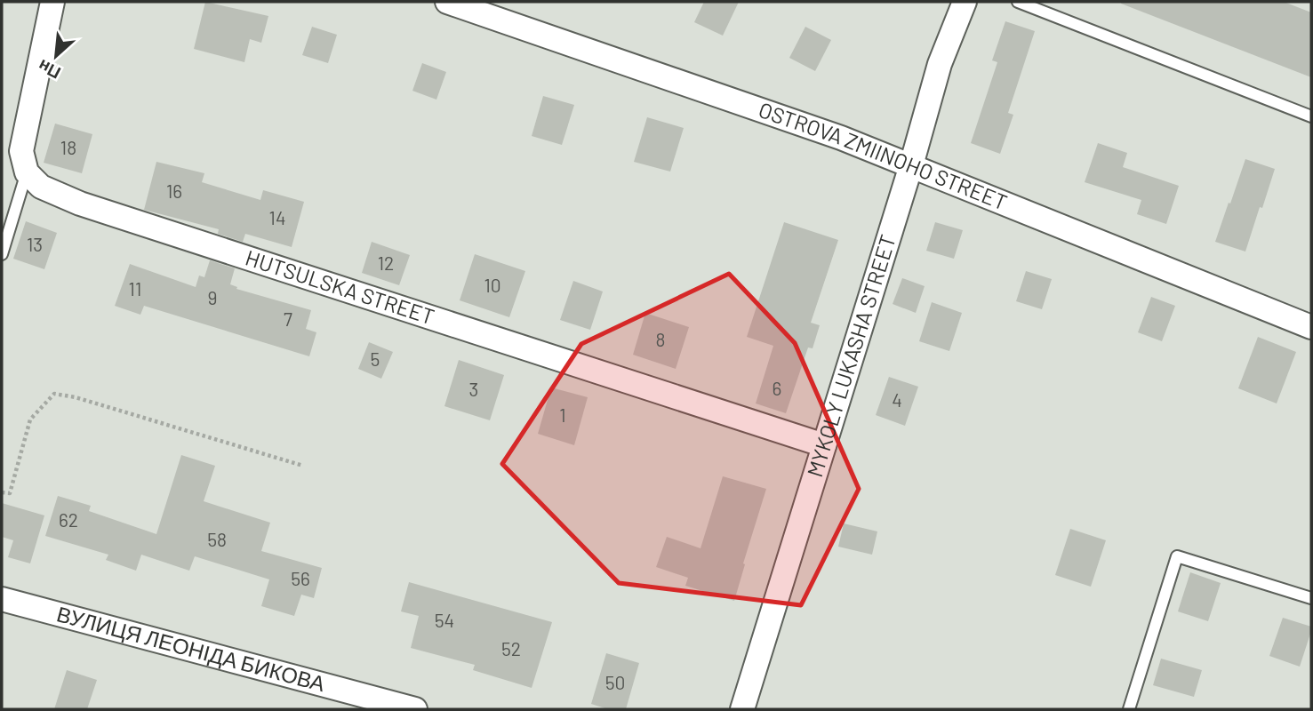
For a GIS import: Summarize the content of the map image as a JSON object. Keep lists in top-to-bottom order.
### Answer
{
  "streets": {
    "street": [
      "OSTROVA ZMIINOHO STREET",
      "HUTSULSKA STREET",
      "MYKOLY LUKASHA STREET",
      "ВУЛИЦЯ ЛЕОНІДА БИКОВА"
    ]
  },
  "crossings": [
    ["OSTROVA ZMIINOHO STREET", "MYKOLY LUKASHA STREET"],
    ["HUTSULSKA STREET", "MYKOLY LUKASHA STREET"]
  ],
  "house_numbers": [
    "18",
    "16",
    "14",
    "13",
    "12",
    "10",
    "11",
    "9",
    "7",
    "8",
    "5",
    "6",
    "3",
    "4",
    "1",
    "62",
    "58",
    "56",
    "54",
    "52",
    "50"
  ],
  "north": "bottom left"
}
